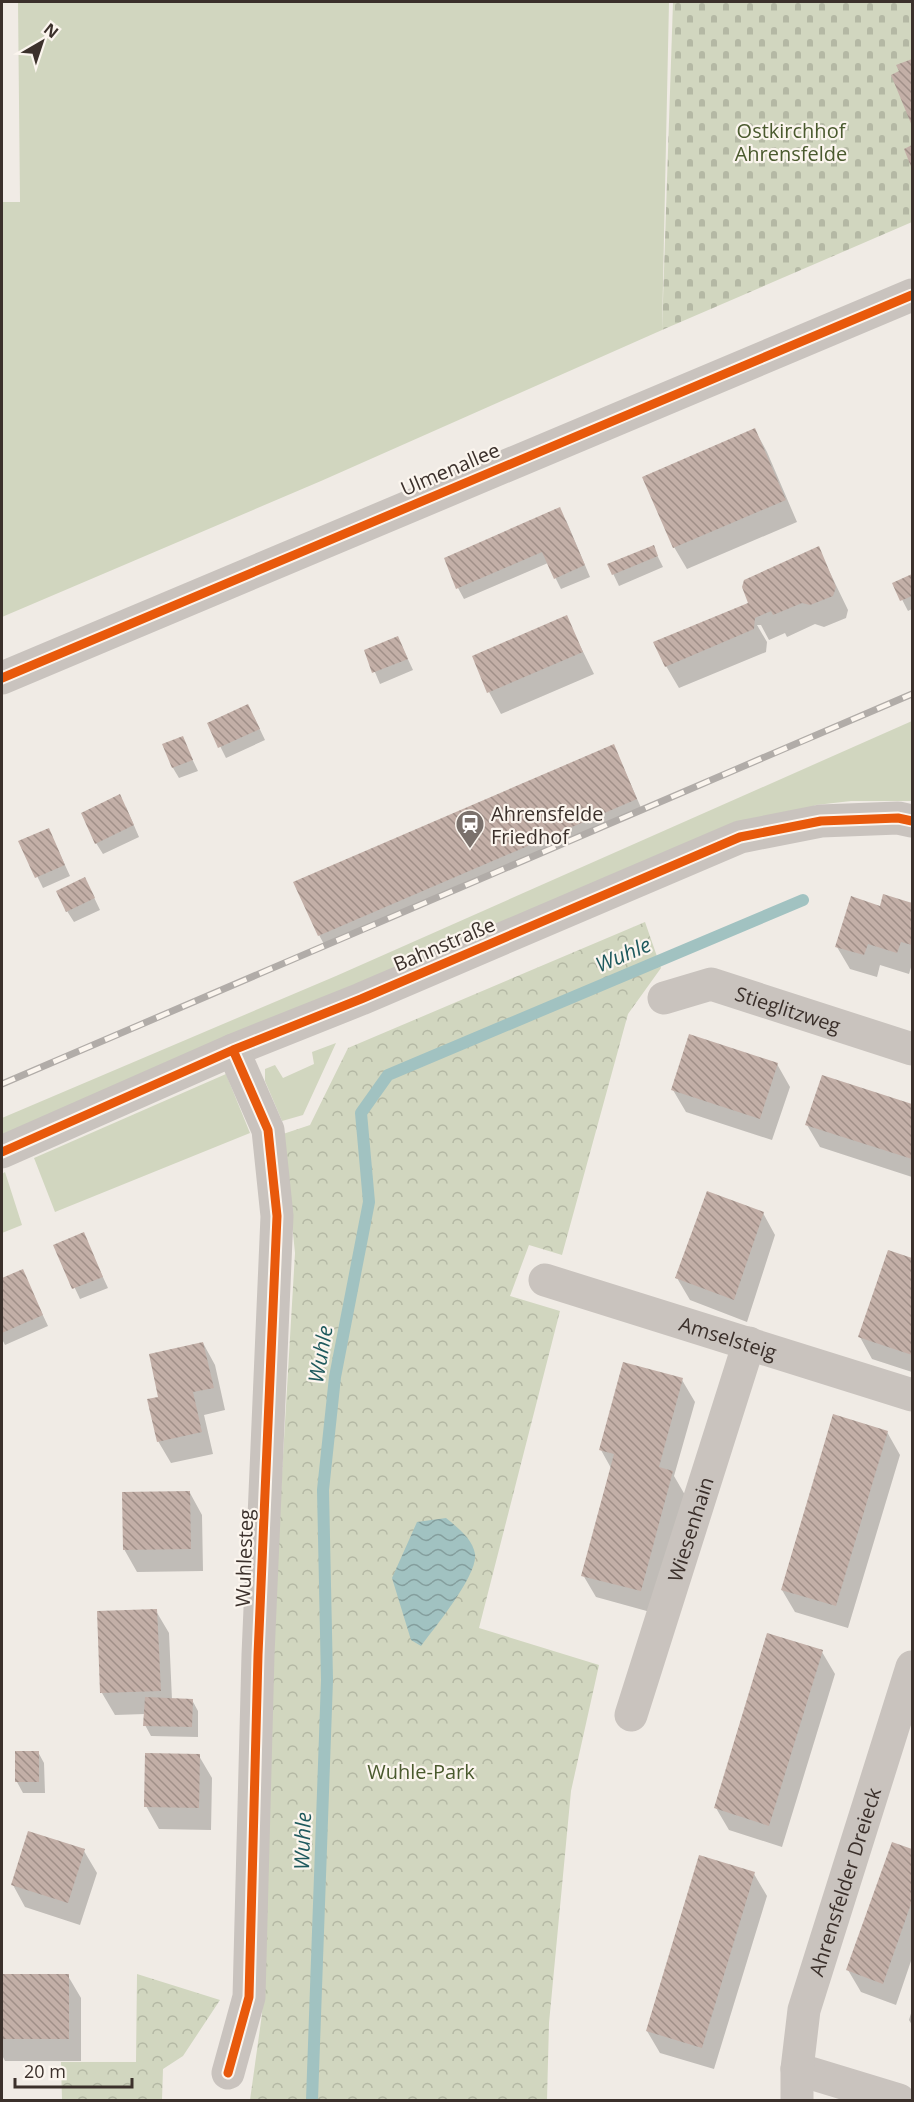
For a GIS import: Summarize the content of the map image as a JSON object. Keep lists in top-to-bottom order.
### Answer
{
  "streets": {
    "street": [
      "Ulmenallee",
      "Bahnstraße",
      "Stieglitzweg",
      "Amselsteig",
      "Wiesenhain",
      "Wuhlesteg",
      "Ahrensfelder Dreieck"
    ]
  },
  "crossings": [
    ["Bahnstraße", "Wuhlesteg"],
    ["Amselsteig", "Wiesenhain"]
  ],
  "water": ["Wuhle"],
  "parks": ["Ostkirchhof Ahrensfelde", "Wuhle-Park"],
  "places": {
    "station": ["Ahrensfelde Friedhof"]
  },
  "scale_bar": "20 m",
  "north": "top right"
}
